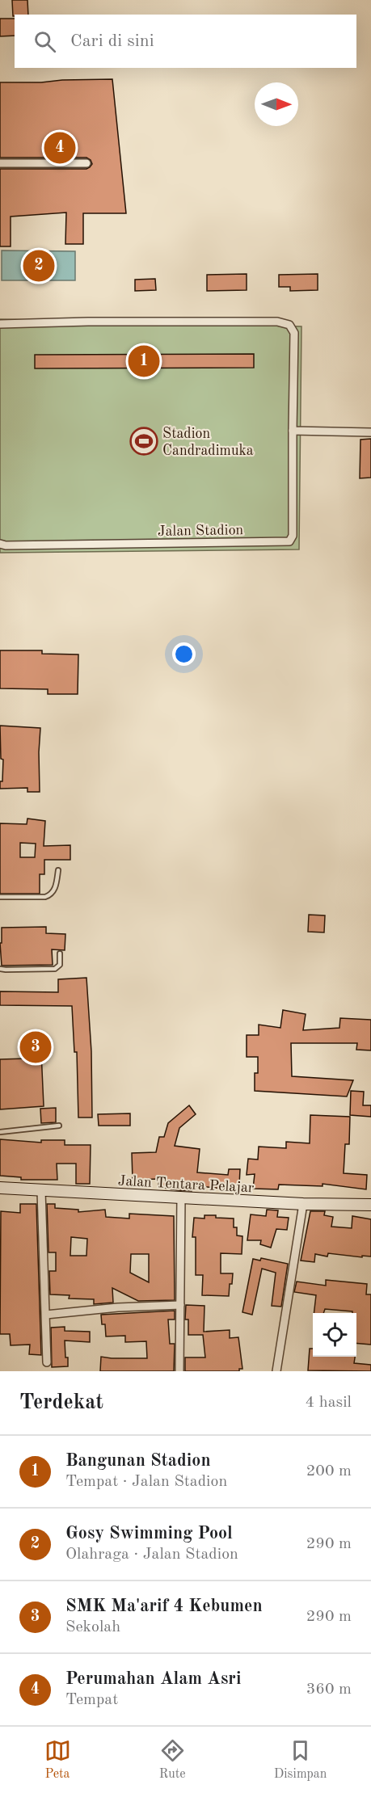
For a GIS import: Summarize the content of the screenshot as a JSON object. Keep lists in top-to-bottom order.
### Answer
{
  "streets": {
    "main road": ["Jalan Tentara Pelajar"],
    "street": ["Jalan Stadion"]
  },
  "places": {
    "sports": ["Stadion Candradimuka"]
  },
  "north": "right",
  "page": {
    "search": "Cari di sini",
    "pins": [
      "4",
      "2",
      "1",
      "3"
    ],
    "heading": ["Terdekat", "4 hasil"],
    "list": [
      {
        "mark": "1",
        "name": "Bangunan Stadion",
        "note": "Tempat · Jalan Stadion",
        "value": "200 m"
      },
      {
        "mark": "2",
        "name": "Gosy Swimming Pool",
        "note": "Olahraga · Jalan Stadion",
        "value": "290 m"
      },
      {
        "mark": "3",
        "name": "SMK Ma'arif 4 Kebumen",
        "note": "Sekolah",
        "value": "290 m"
      },
      {
        "mark": "4",
        "name": "Perumahan Alam Asri",
        "note": "Tempat",
        "value": "360 m"
      }
    ],
    "nav": ["Peta", "Rute", "Disimpan"]
  }
}
